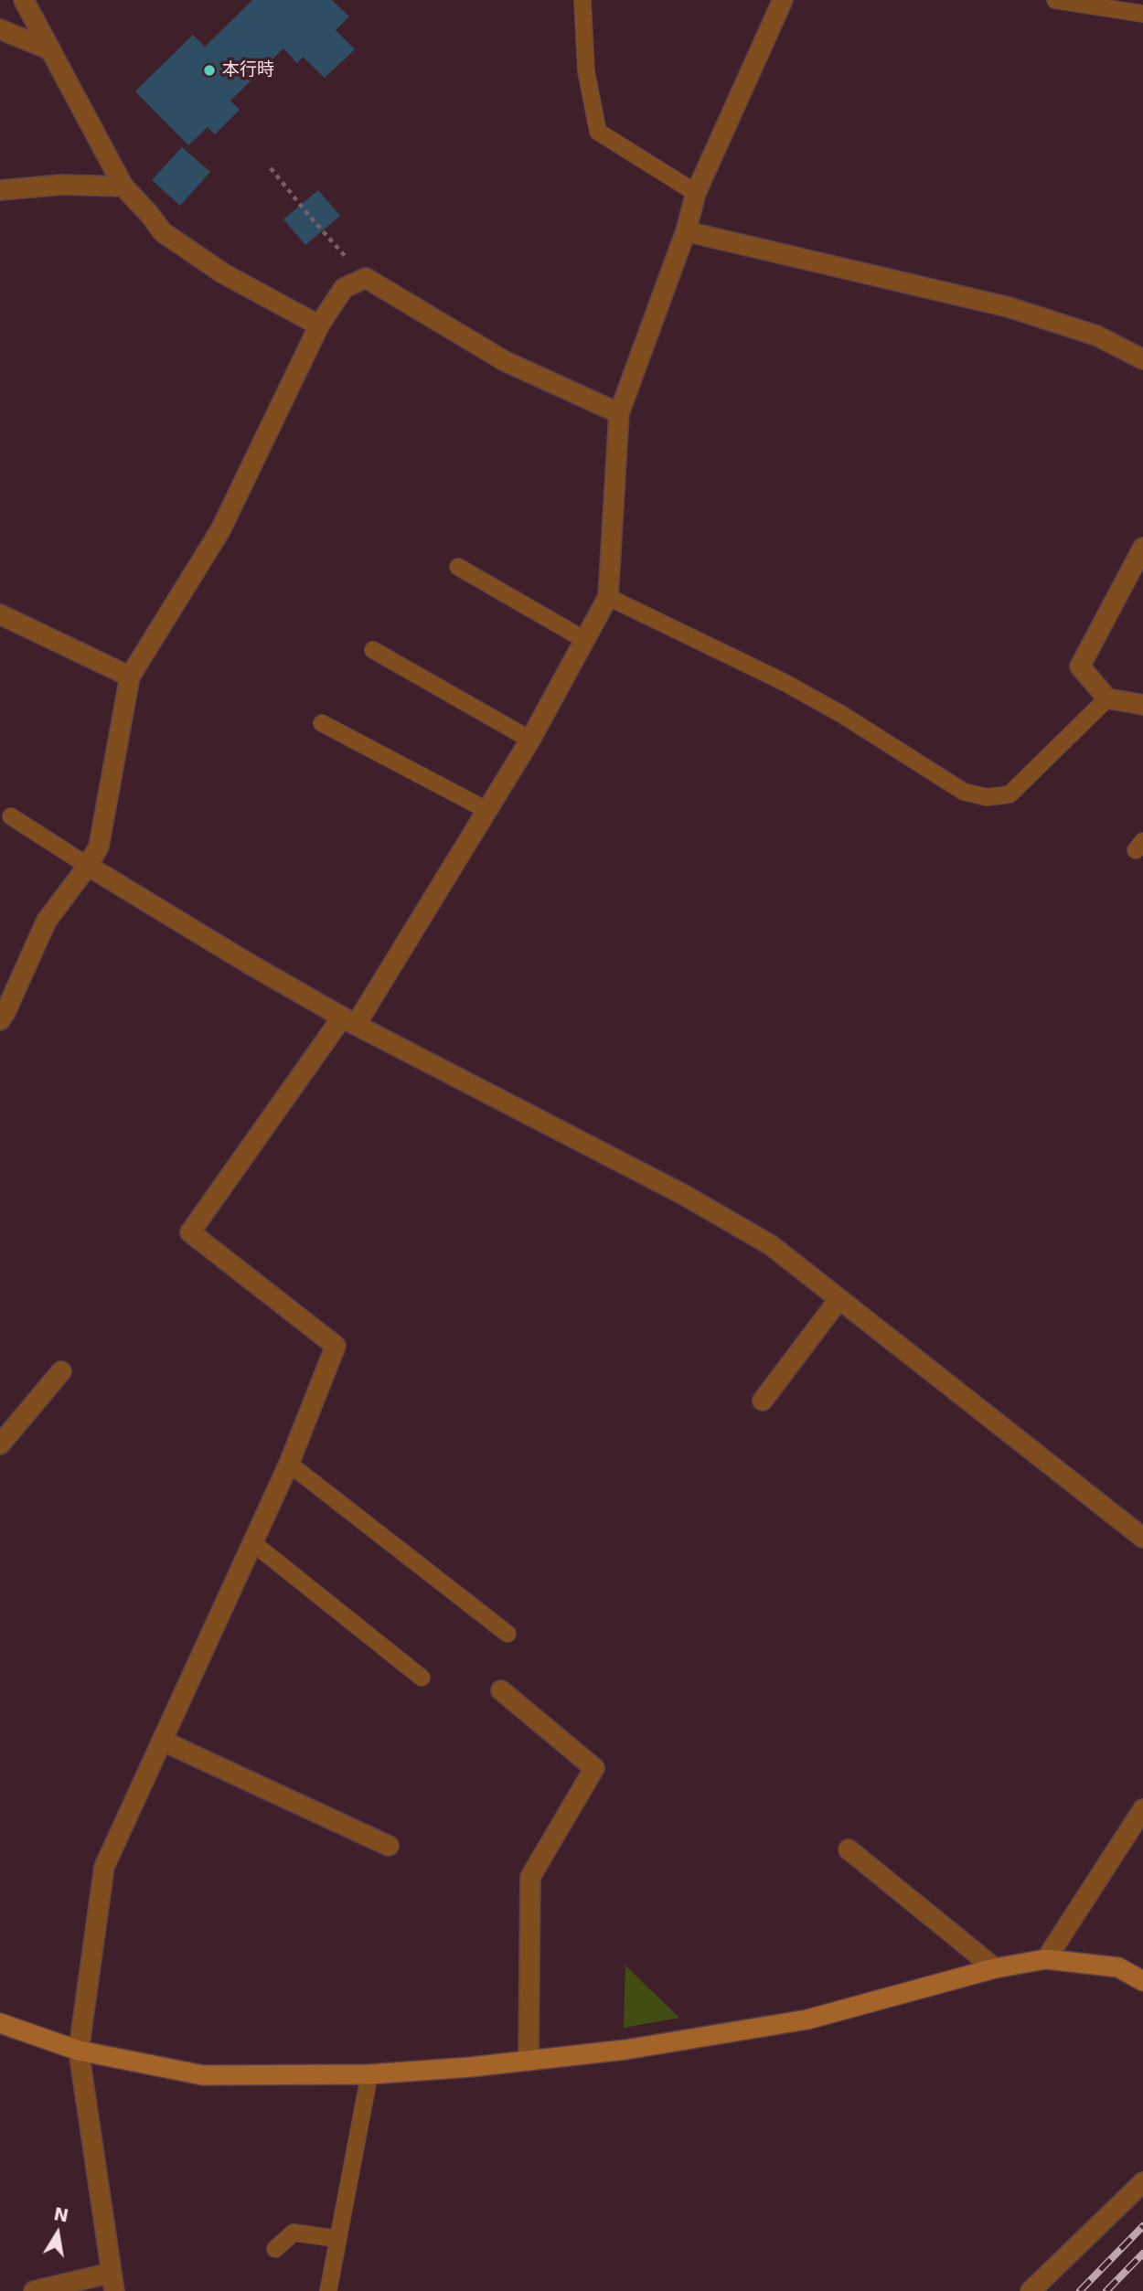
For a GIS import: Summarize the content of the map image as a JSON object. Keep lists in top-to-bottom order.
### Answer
{
  "places": ["本行時"],
  "north": "top"
}
